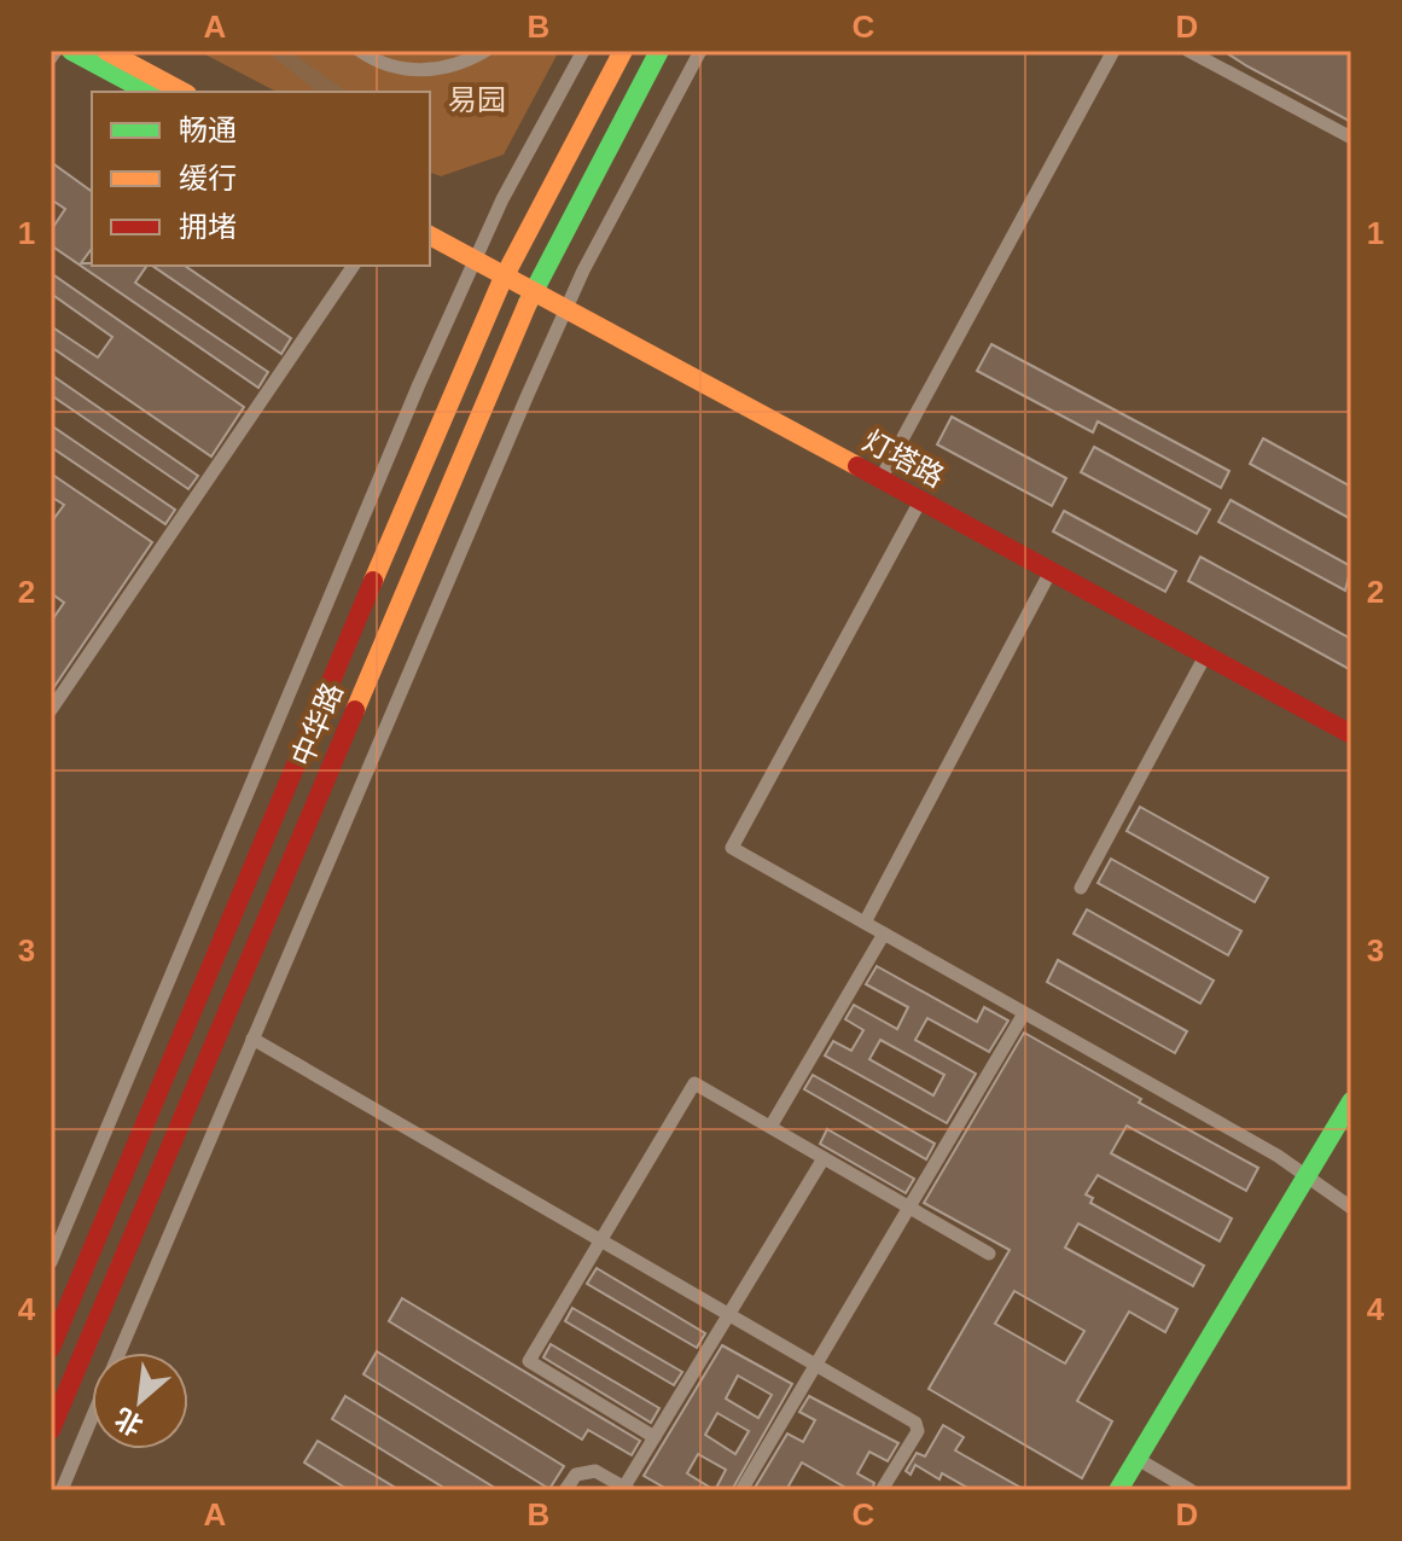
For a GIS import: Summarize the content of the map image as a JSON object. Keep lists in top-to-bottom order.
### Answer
{
  "streets": {
    "main road": ["灯塔路", "中华路"]
  },
  "crossings": [
    ["灯塔路", "中华路"]
  ],
  "parks": ["易园"],
  "legend": ["畅通", "缓行", "拥堵"],
  "north": "bottom left",
  "grid": {
    "columns": [
      "A",
      "B",
      "C",
      "D"
    ],
    "rows": [
      "1",
      "2",
      "3",
      "4"
    ]
  }
}
